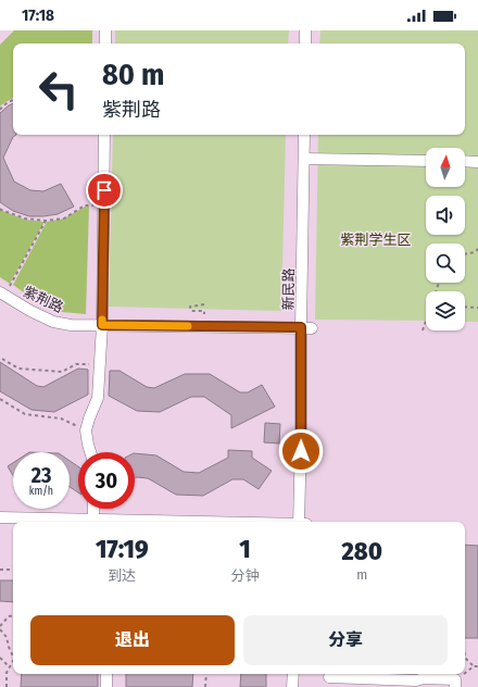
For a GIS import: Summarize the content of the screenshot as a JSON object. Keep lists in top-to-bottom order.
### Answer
{
  "streets": {
    "street": ["新民路", "紫荆路"]
  },
  "crossings": [
    ["新民路", "紫荆路"]
  ],
  "parks": ["紫荆学生区"],
  "north": "top",
  "page": {
    "status": "17:18",
    "turn": ["80 m", "紫荆路"],
    "speed": "23 km/h",
    "limit": "30",
    "eta": [
      "17:19",
      "到达",
      "1",
      "分钟",
      "280",
      "m"
    ],
    "buttons": ["退出", "分享"]
  }
}
